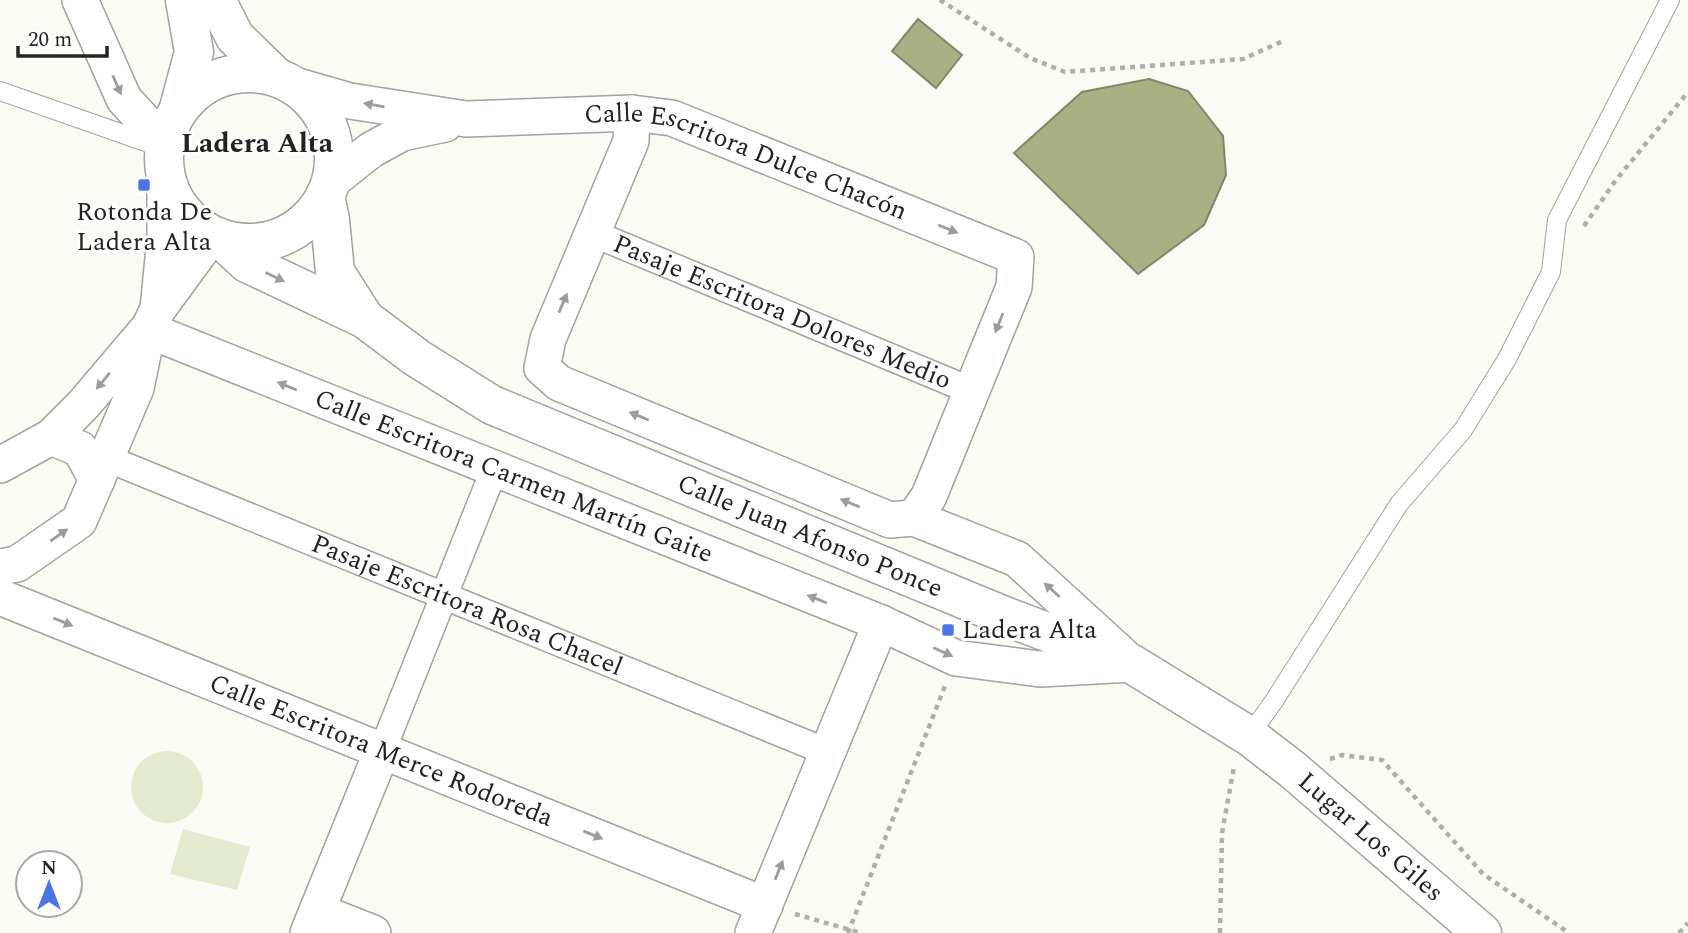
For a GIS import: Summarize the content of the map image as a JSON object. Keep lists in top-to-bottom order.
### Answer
{
  "streets": {
    "street": [
      "Calle Escritora Dulce Chacón",
      "Pasaje Escritora Dolores Medio",
      "Calle Escritora Carmen Martín Gaite",
      "Calle Juan Afonso Ponce",
      "Pasaje Escritora Rosa Chacel",
      "Calle Escritora Merce Rodoreda",
      "Lugar Los Giles"
    ]
  },
  "crossings": [
    ["Calle Escritora Dulce Chacón", "Pasaje Escritora Dolores Medio"],
    ["Calle Escritora Dulce Chacón", "Calle Juan Afonso Ponce"],
    ["Calle Escritora Carmen Martín Gaite", "Calle Juan Afonso Ponce"],
    ["Calle Juan Afonso Ponce", "Lugar Los Giles"]
  ],
  "one_way": ["Calle Escritora Carmen Martín Gaite", "Calle Escritora Merce Rodoreda"],
  "districts": ["Ladera Alta"],
  "places": {
    "transit": ["Rotonda De Ladera Alta", "Ladera Alta"]
  },
  "scale_bar": "20 m",
  "north": "top"
}
